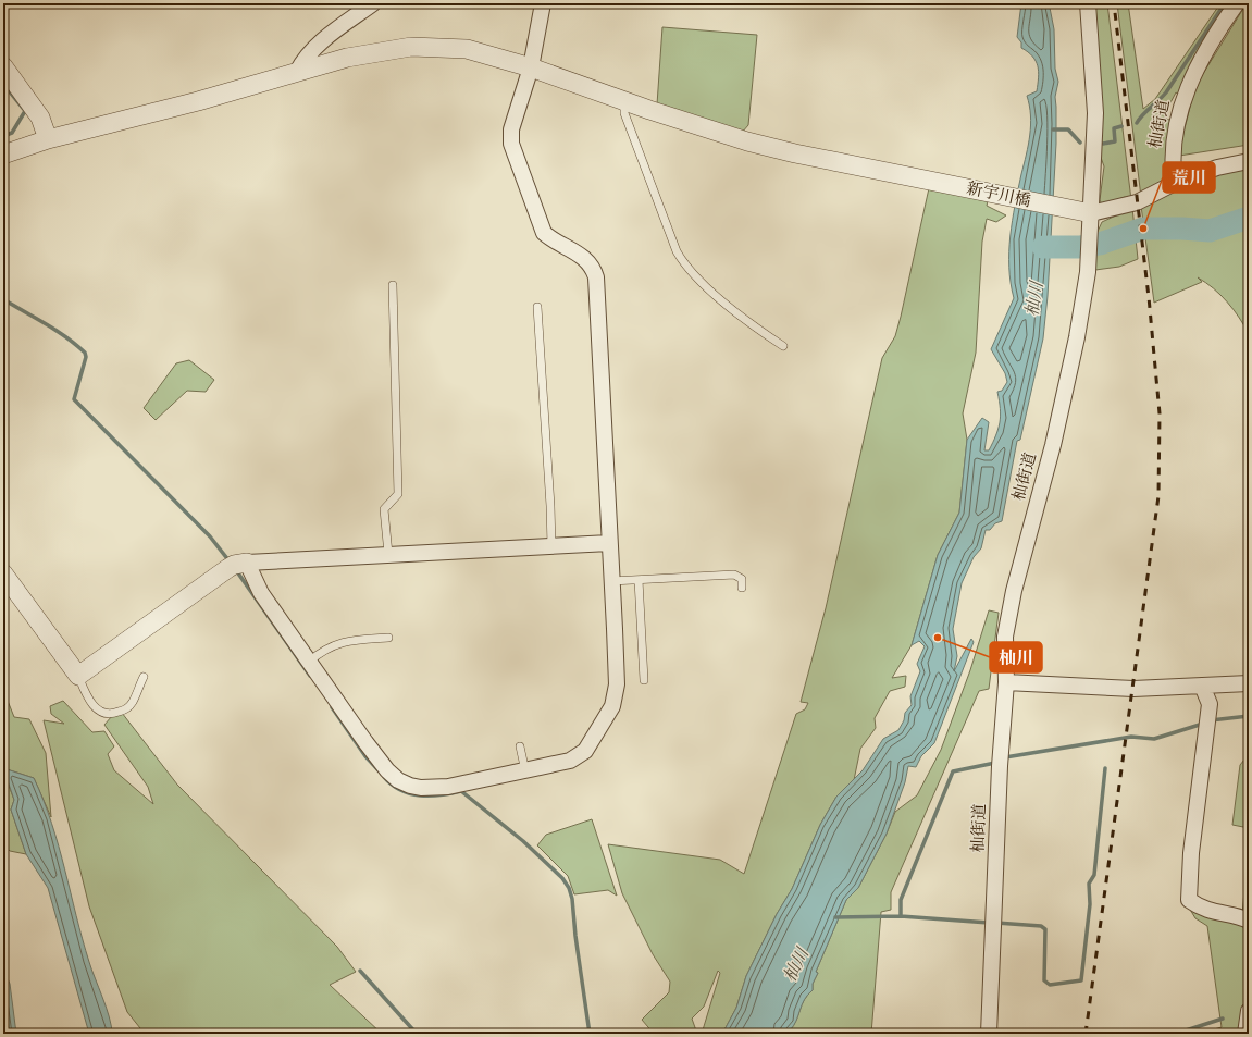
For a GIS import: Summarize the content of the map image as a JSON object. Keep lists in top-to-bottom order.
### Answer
{
  "streets": {
    "street": ["杣街道", "新宇川橋"]
  },
  "crossings": [
    ["杣街道", "新宇川橋"]
  ],
  "water": ["杣川"],
  "places": ["荒川", "杣川"]
}
